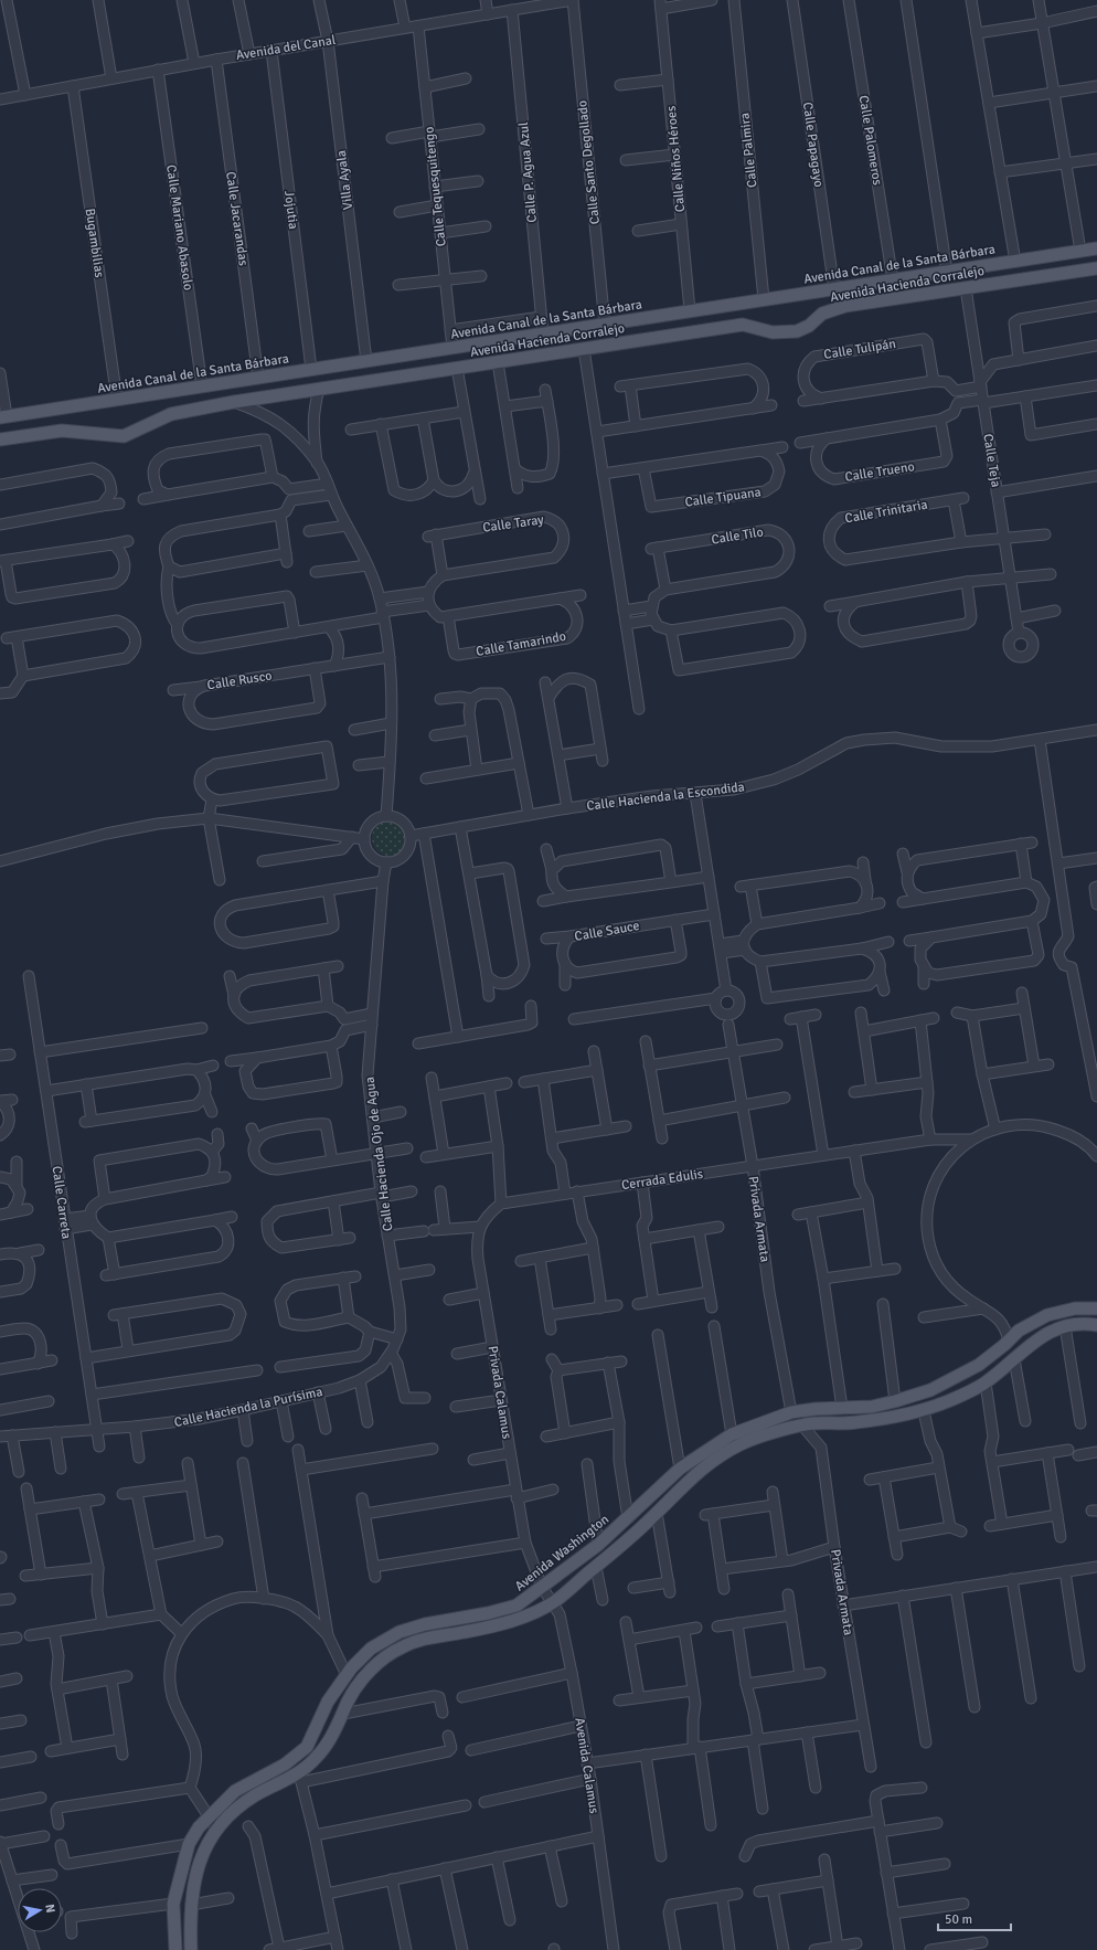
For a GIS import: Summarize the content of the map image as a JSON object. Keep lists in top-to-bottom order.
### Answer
{
  "streets": {
    "main road": ["Avenida Canal de la Santa Bárbara", "Avenida Hacienda Corralejo", "Avenida Washington"],
    "street": [
      "Avenida del Canal",
      "Calle Palomeros",
      "Calle Papagayo",
      "Calle Palmira",
      "Calle Niños Héroes",
      "Calle Santo Degollado",
      "Calle P. Agua Azul",
      "Villa Ayala",
      "Calle Tequesquitengo",
      "Jojutia",
      "Calle Jacarandas",
      "Calle Mariano Abasolo",
      "Bugambilias",
      "Calle Tulipán",
      "Calle Teja",
      "Calle Trueno",
      "Calle Tipuana",
      "Calle Trinitaria",
      "Calle Taray",
      "Calle Tilo",
      "Calle Tamarindo",
      "Calle Rusco",
      "Calle Hacienda la Escondida",
      "Calle Sauce",
      "Calle Hacienda Ojo de Agua",
      "Cerrada Edulis",
      "Calle Carreta",
      "Privada Armata",
      "Privada Calamus",
      "Calle Hacienda la Purísima",
      "Avenida Calamus"
    ]
  },
  "crossings": [
    ["Avenida del Canal", "Calle Santo Degollado"],
    ["Avenida del Canal", "Calle P. Agua Azul"],
    ["Avenida del Canal", "Villa Ayala"],
    ["Avenida del Canal", "Calle Tequesquitengo"],
    ["Avenida del Canal", "Jojutia"],
    ["Avenida del Canal", "Calle Jacarandas"],
    ["Avenida del Canal", "Calle Mariano Abasolo"],
    ["Avenida del Canal", "Bugambilias"],
    ["Calle Palomeros", "Avenida Canal de la Santa Bárbara"],
    ["Calle Papagayo", "Avenida Canal de la Santa Bárbara"],
    ["Calle Palmira", "Avenida Canal de la Santa Bárbara"],
    ["Calle Niños Héroes", "Avenida Canal de la Santa Bárbara"],
    ["Calle Santo Degollado", "Avenida Canal de la Santa Bárbara"],
    ["Calle P. Agua Azul", "Avenida Canal de la Santa Bárbara"],
    ["Villa Ayala", "Avenida Canal de la Santa Bárbara"],
    ["Calle Tequesquitengo", "Avenida Canal de la Santa Bárbara"],
    ["Jojutia", "Avenida Canal de la Santa Bárbara"],
    ["Calle Jacarandas", "Avenida Canal de la Santa Bárbara"],
    ["Calle Mariano Abasolo", "Avenida Canal de la Santa Bárbara"],
    ["Bugambilias", "Avenida Canal de la Santa Bárbara"],
    ["Avenida Hacienda Corralejo", "Calle Teja"],
    ["Calle Teja", "Calle Trinitaria"],
    ["Calle Hacienda la Escondida", "Calle Hacienda Ojo de Agua"],
    ["Calle Hacienda Ojo de Agua", "Calle Hacienda la Purísima"],
    ["Cerrada Edulis", "Privada Armata"],
    ["Calle Carreta", "Calle Hacienda la Purísima"],
    ["Privada Armata", "Avenida Washington"],
    ["Privada Calamus", "Avenida Washington"],
    ["Privada Calamus", "Avenida Calamus"],
    ["Avenida Washington", "Avenida Calamus"]
  ],
  "scale_bar": "50 m",
  "north": "right"
}
